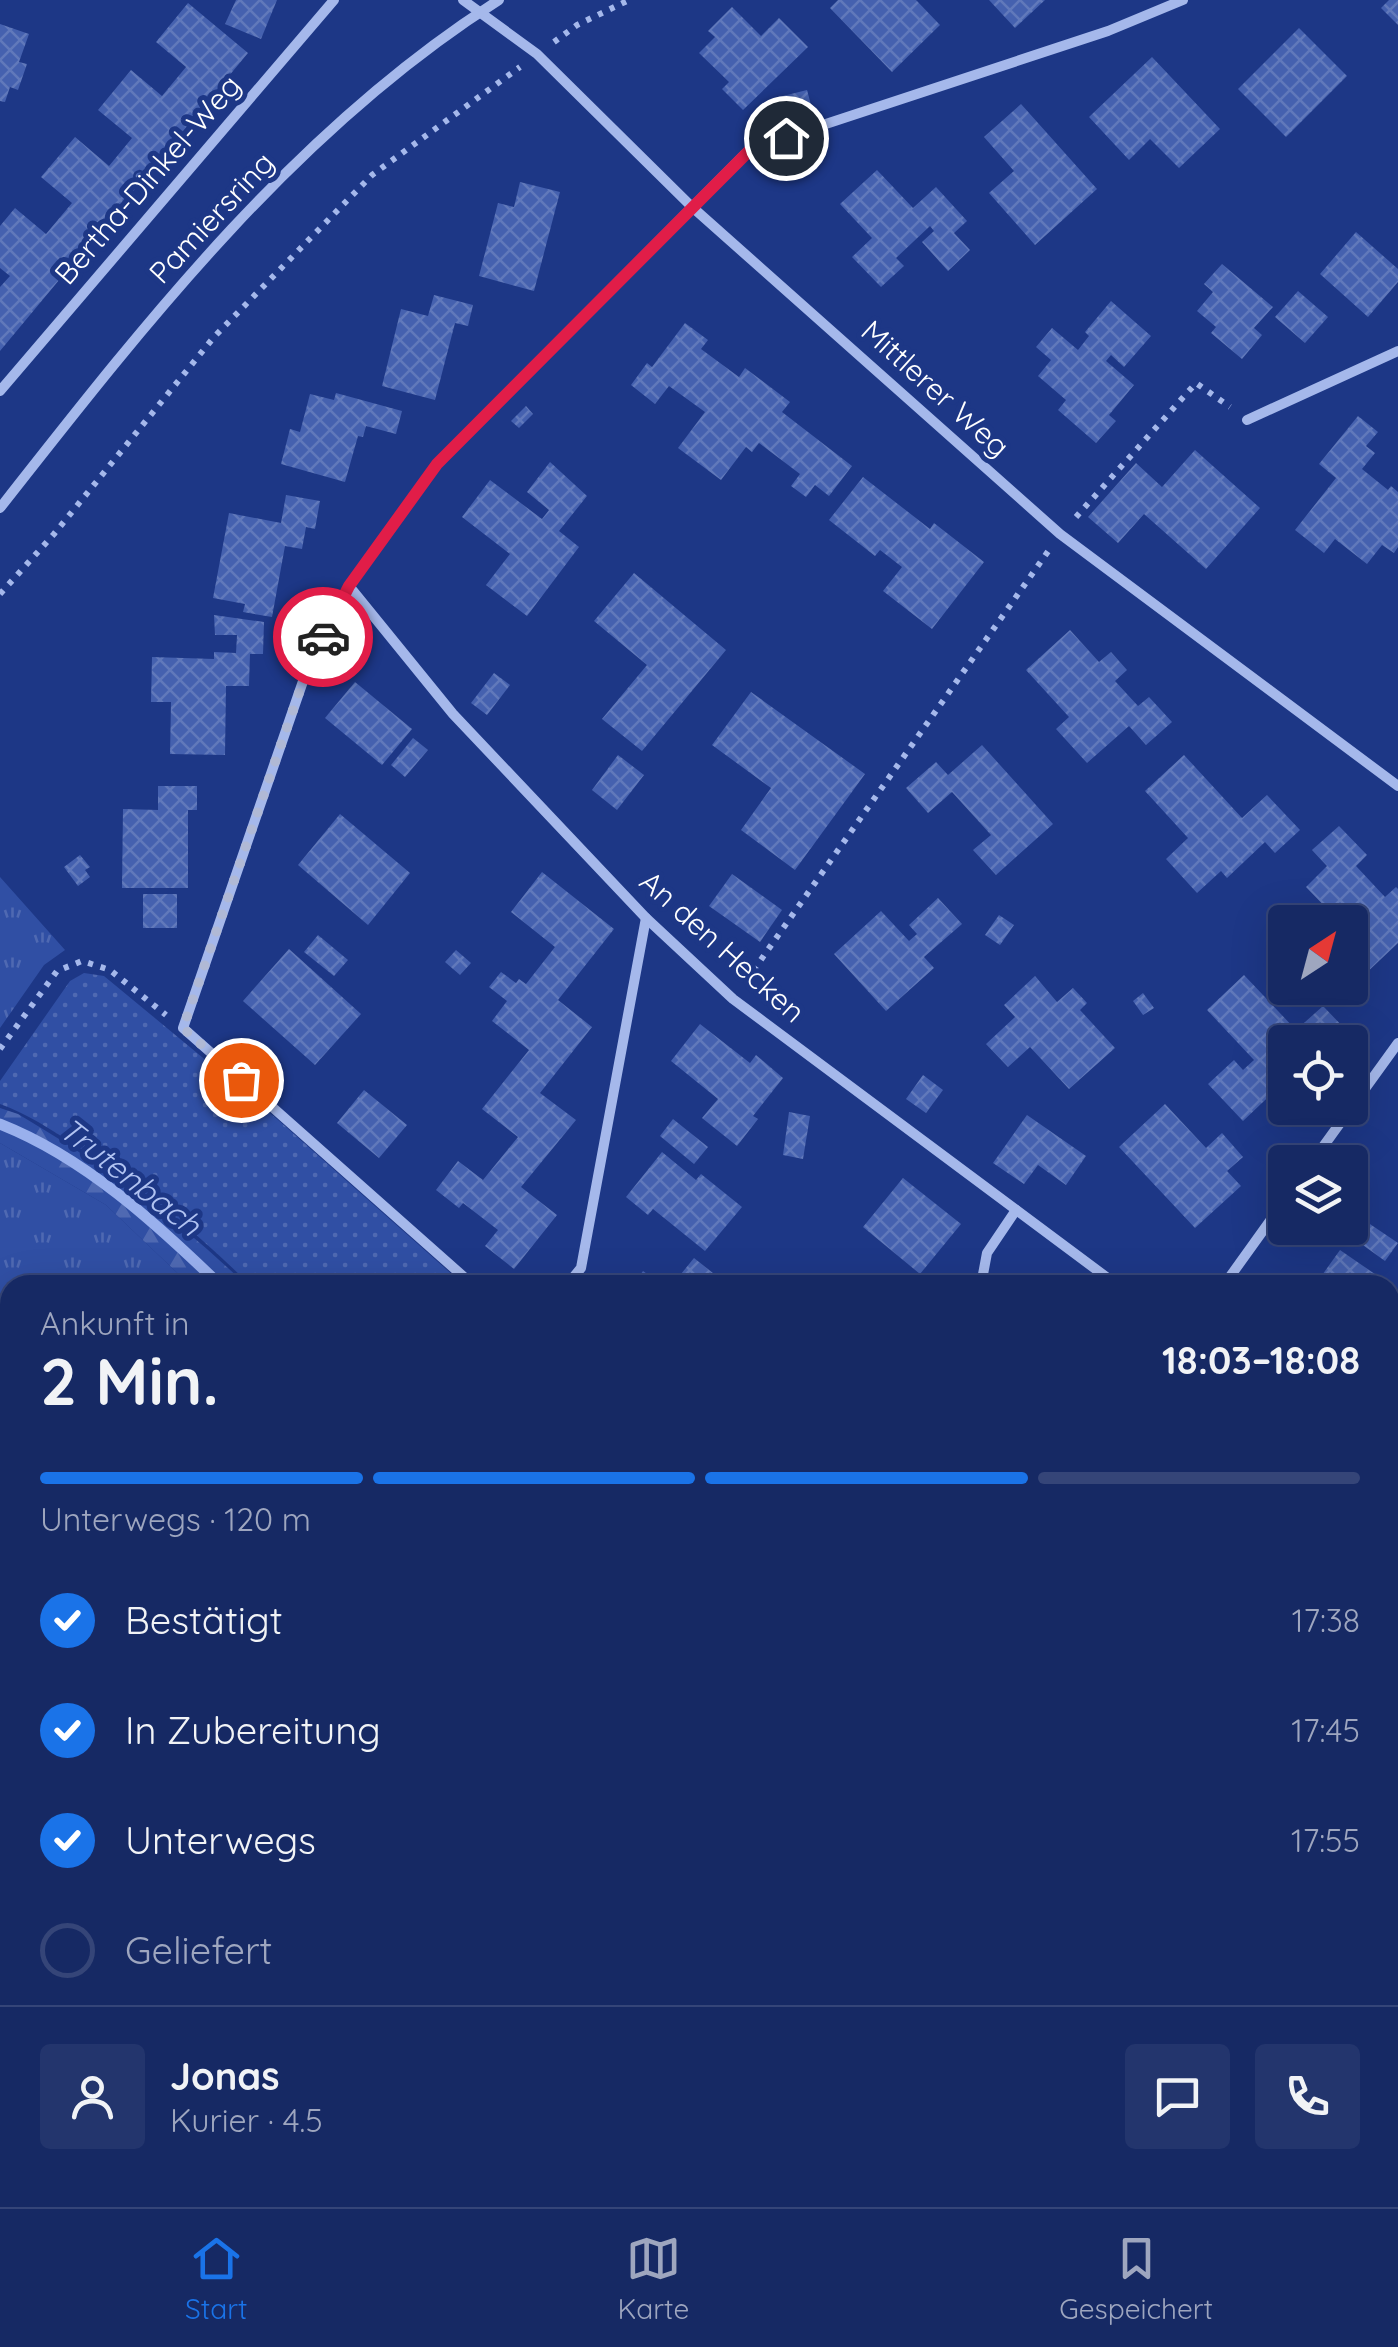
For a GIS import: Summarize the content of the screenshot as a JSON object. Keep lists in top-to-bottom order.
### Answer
{
  "streets": {
    "street": [
      "Bertha-Dinkel-Weg",
      "Pamiersring",
      "Mittlerer Weg",
      "An den Hecken"
    ]
  },
  "crossings": [
    ["Pamiersring", "Mittlerer Weg"]
  ],
  "water": ["Trutenbach"],
  "north": "top right",
  "page": {
    "heading": ["2 Min.", "Ankunft in", "18:03–18:08"],
    "panel": ["Jonas", "Kurier · 4.5"],
    "bar": "Unterwegs · 120 m",
    "list": [
      ["Bestätigt", "17:38"],
      ["In Zubereitung", "17:45"],
      ["Unterwegs", "17:55"],
      "Geliefert"
    ],
    "tabs": ["Start", "Karte", "Gespeichert"]
  }
}
